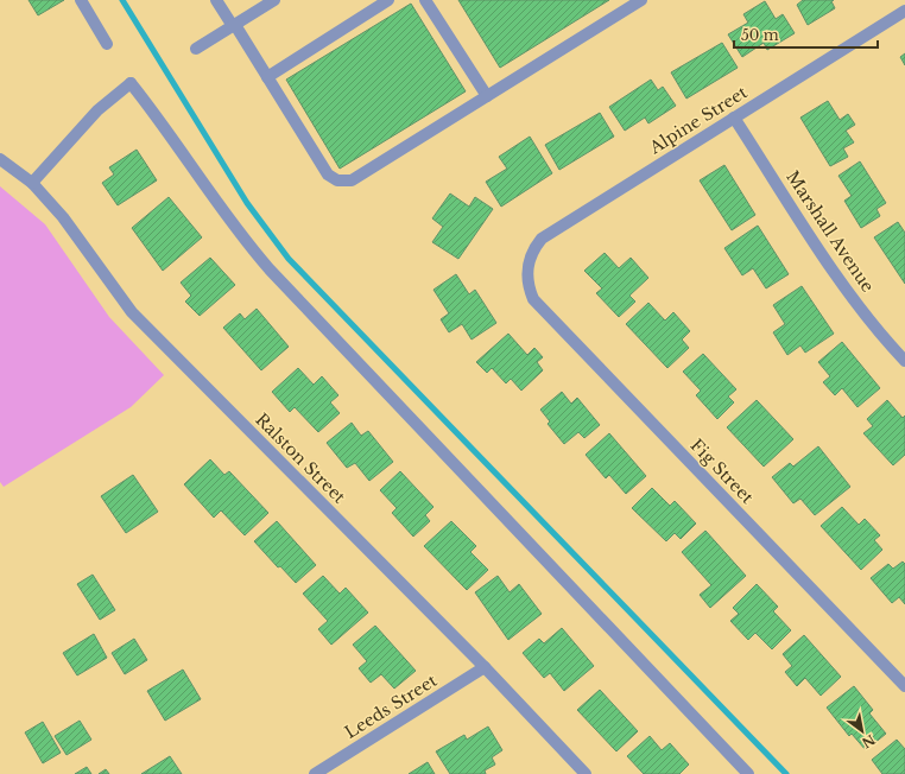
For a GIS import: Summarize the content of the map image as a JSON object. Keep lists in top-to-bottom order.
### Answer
{
  "streets": {
    "street": [
      "Alpine Street",
      "Marshall Avenue",
      "Ralston Street",
      "Fig Street",
      "Leeds Street"
    ]
  },
  "crossings": [
    ["Alpine Street", "Marshall Avenue"],
    ["Alpine Street", "Fig Street"],
    ["Ralston Street", "Leeds Street"]
  ],
  "scale_bar": "50 m",
  "north": "bottom right"
}
